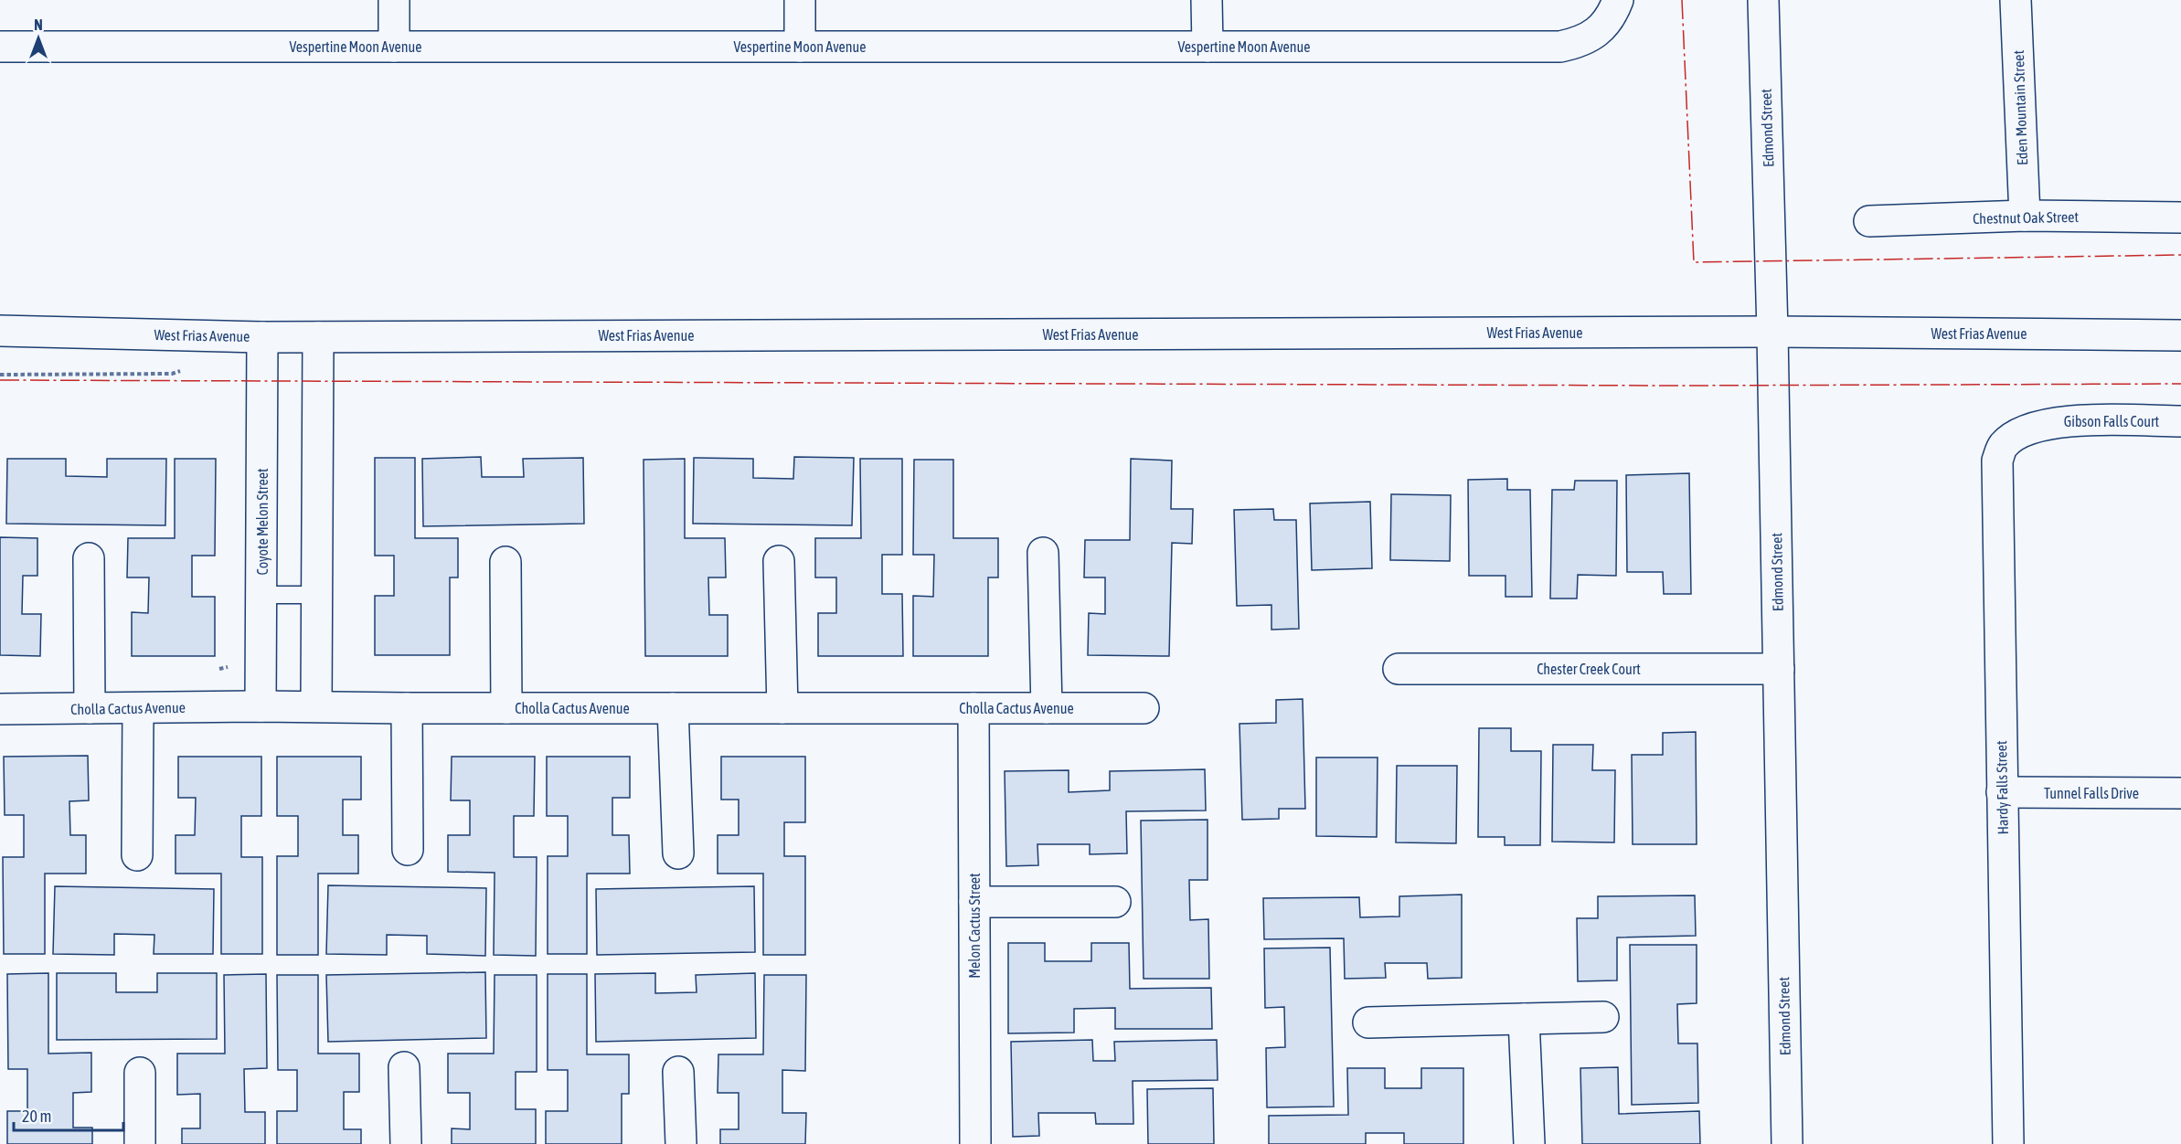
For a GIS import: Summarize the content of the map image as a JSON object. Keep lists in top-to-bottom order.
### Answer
{
  "streets": {
    "street": [
      "Vespertine Moon Avenue",
      "Eden Mountain Street",
      "Edmond Street",
      "Chestnut Oak Street",
      "West Frias Avenue",
      "Gibson Falls Court",
      "Coyote Melon Street",
      "Chester Creek Court",
      "Cholla Cactus Avenue",
      "Hardy Falls Street",
      "Tunnel Falls Drive",
      "Melon Cactus Street"
    ]
  },
  "crossings": [
    ["Eden Mountain Street", "Chestnut Oak Street"],
    ["Edmond Street", "West Frias Avenue"],
    ["Edmond Street", "Chester Creek Court"],
    ["West Frias Avenue", "Coyote Melon Street"],
    ["Gibson Falls Court", "Hardy Falls Street"],
    ["Coyote Melon Street", "Cholla Cactus Avenue"],
    ["Cholla Cactus Avenue", "Melon Cactus Street"],
    ["Hardy Falls Street", "Tunnel Falls Drive"]
  ],
  "scale_bar": "20 m",
  "north": "top"
}
